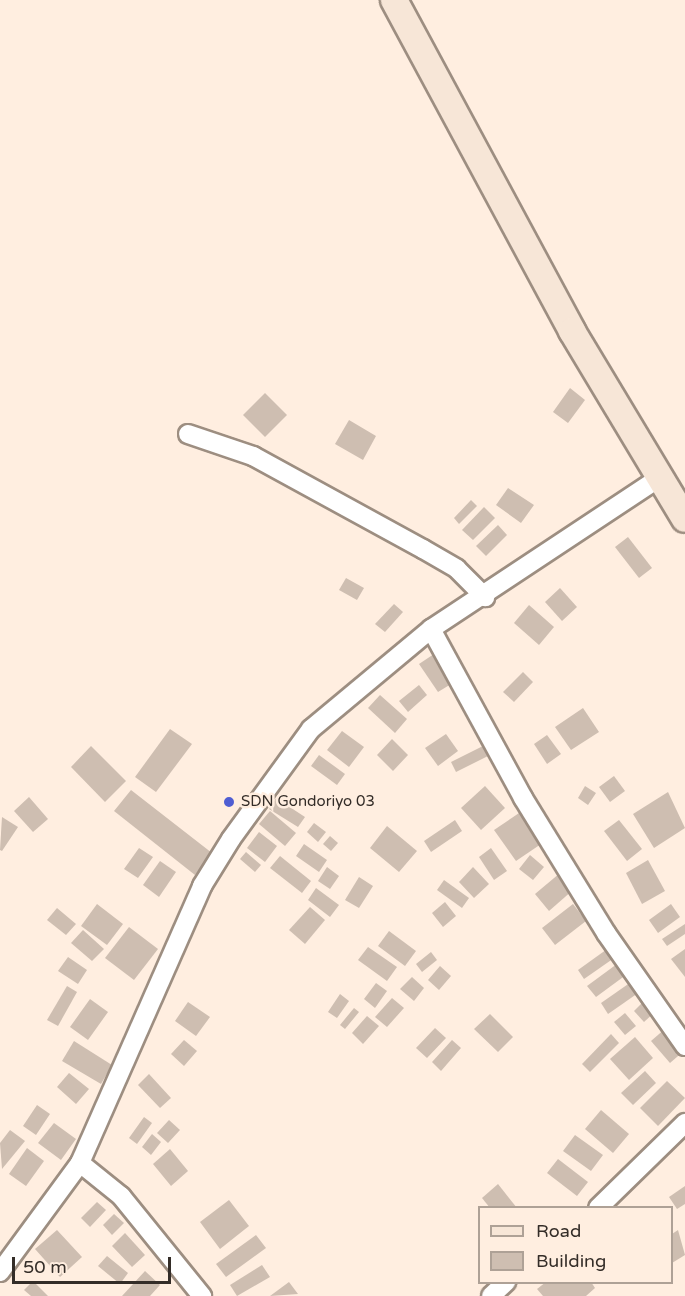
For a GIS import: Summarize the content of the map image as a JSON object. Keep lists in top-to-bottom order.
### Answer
{
  "places": ["SDN Gondoriyo 03"],
  "legend": ["Road", "Building"],
  "scale_bar": "50 m"
}
